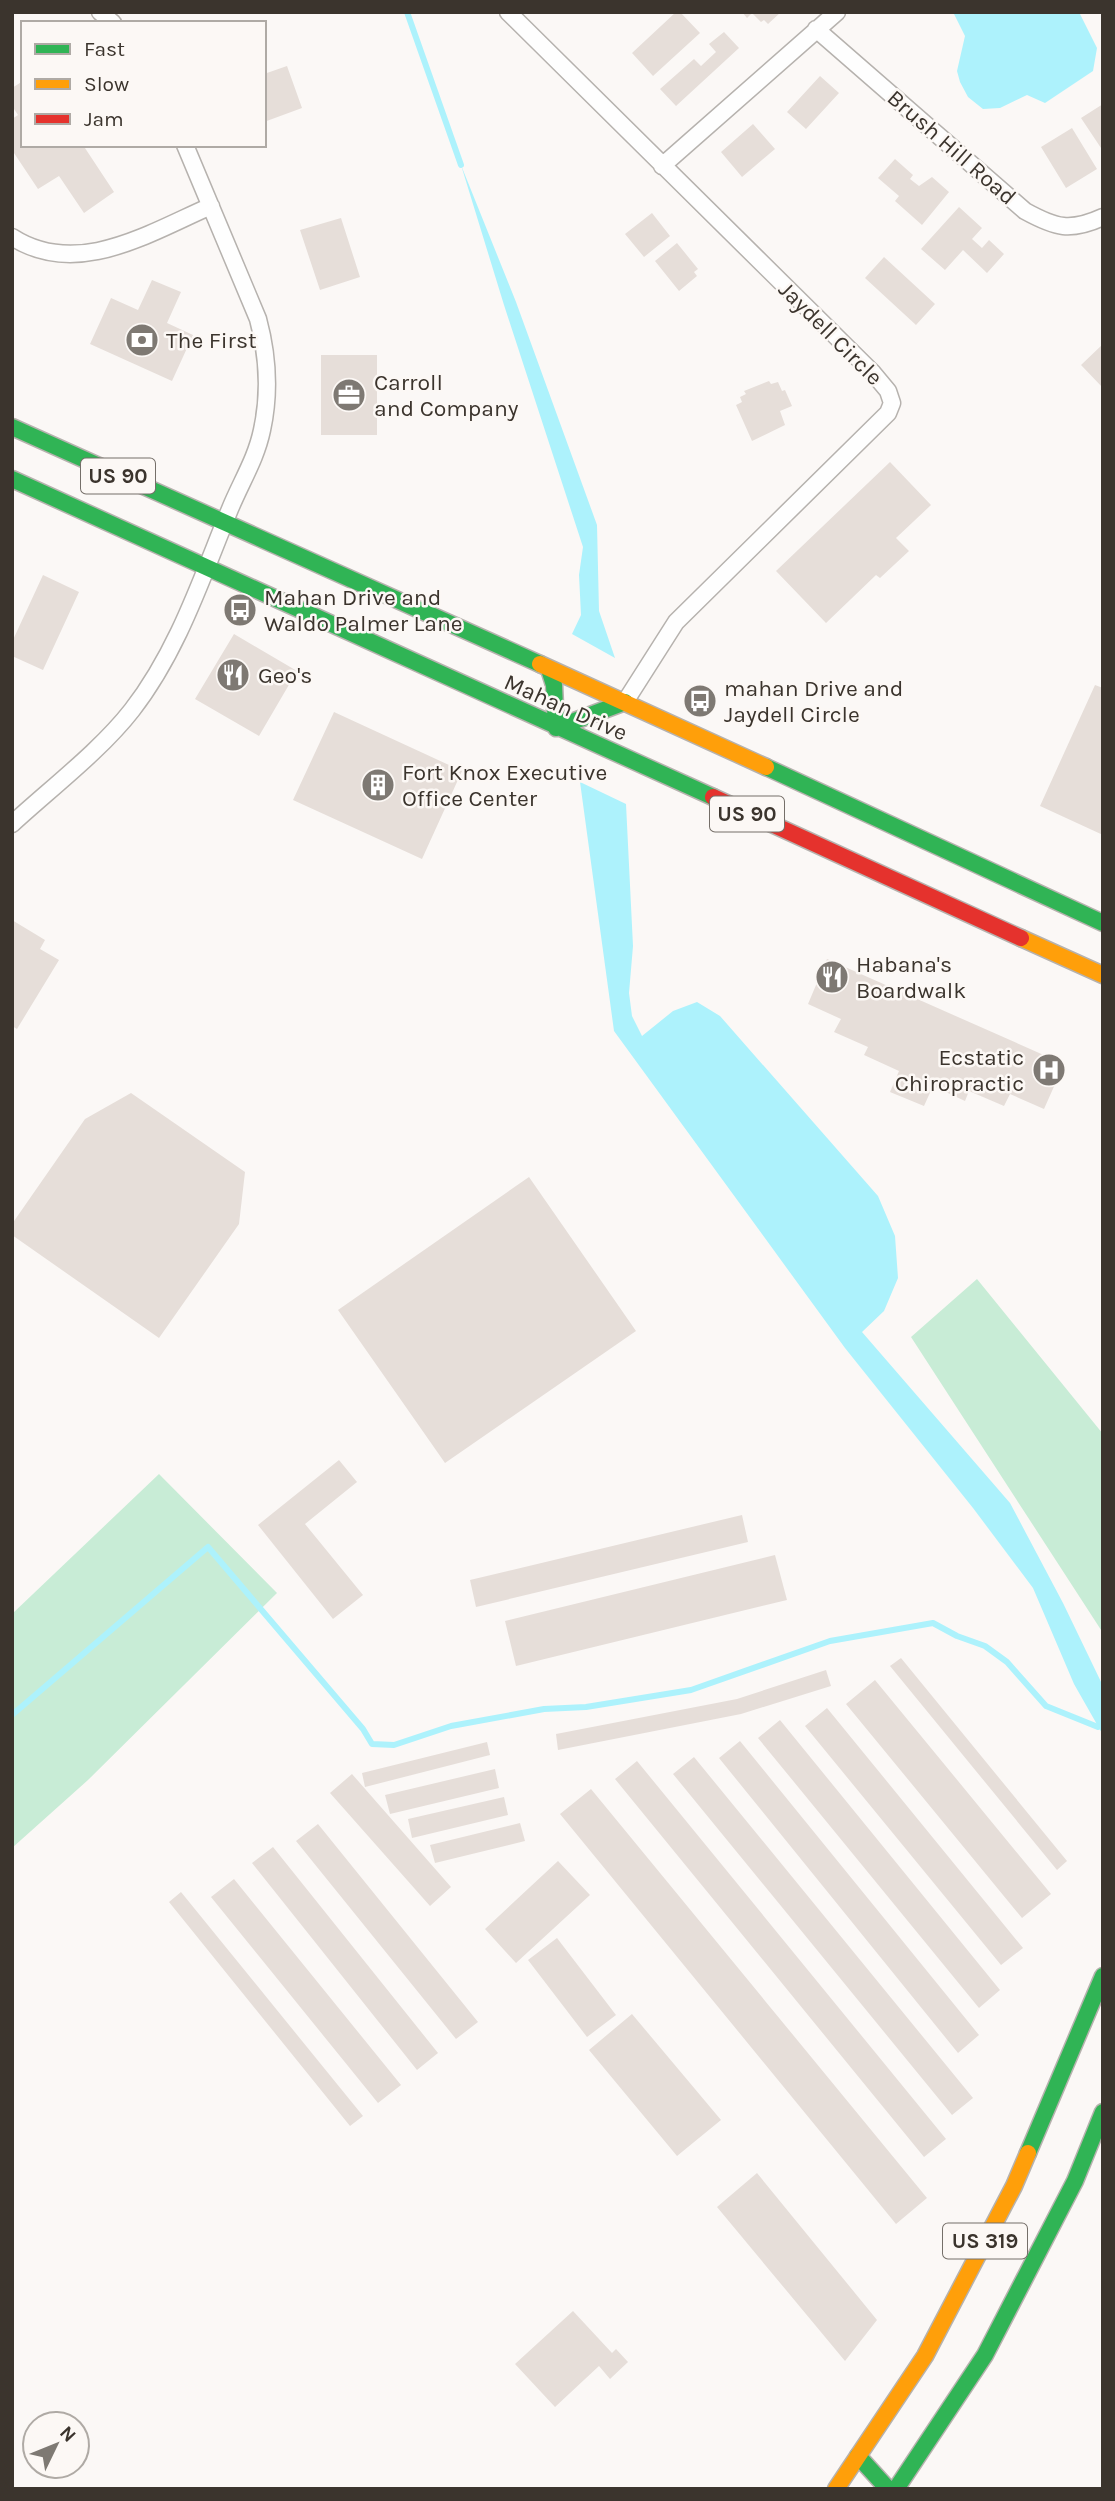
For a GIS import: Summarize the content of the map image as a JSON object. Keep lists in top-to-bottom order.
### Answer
{
  "streets": {
    "main road": ["US 90", "Mahan Drive", "US 319"],
    "street": ["Brush Hill Road", "Jaydell Circle"]
  },
  "crossings": [
    ["Jaydell Circle", "Mahan Drive"]
  ],
  "places": {
    "bank": ["The First"],
    "office": ["Carroll and Company"],
    "bus stop": ["Mahan Drive and Waldo Palmer Lane", "mahan Drive and Jaydell Circle"],
    "restaurant": ["Geo's", "Habana's Boardwalk"],
    "building": ["Fort Knox Executive Office Center"],
    "hospital": ["Ecstatic Chiropractic"]
  },
  "legend": ["Fast", "Slow", "Jam"],
  "north": "top right"
}
